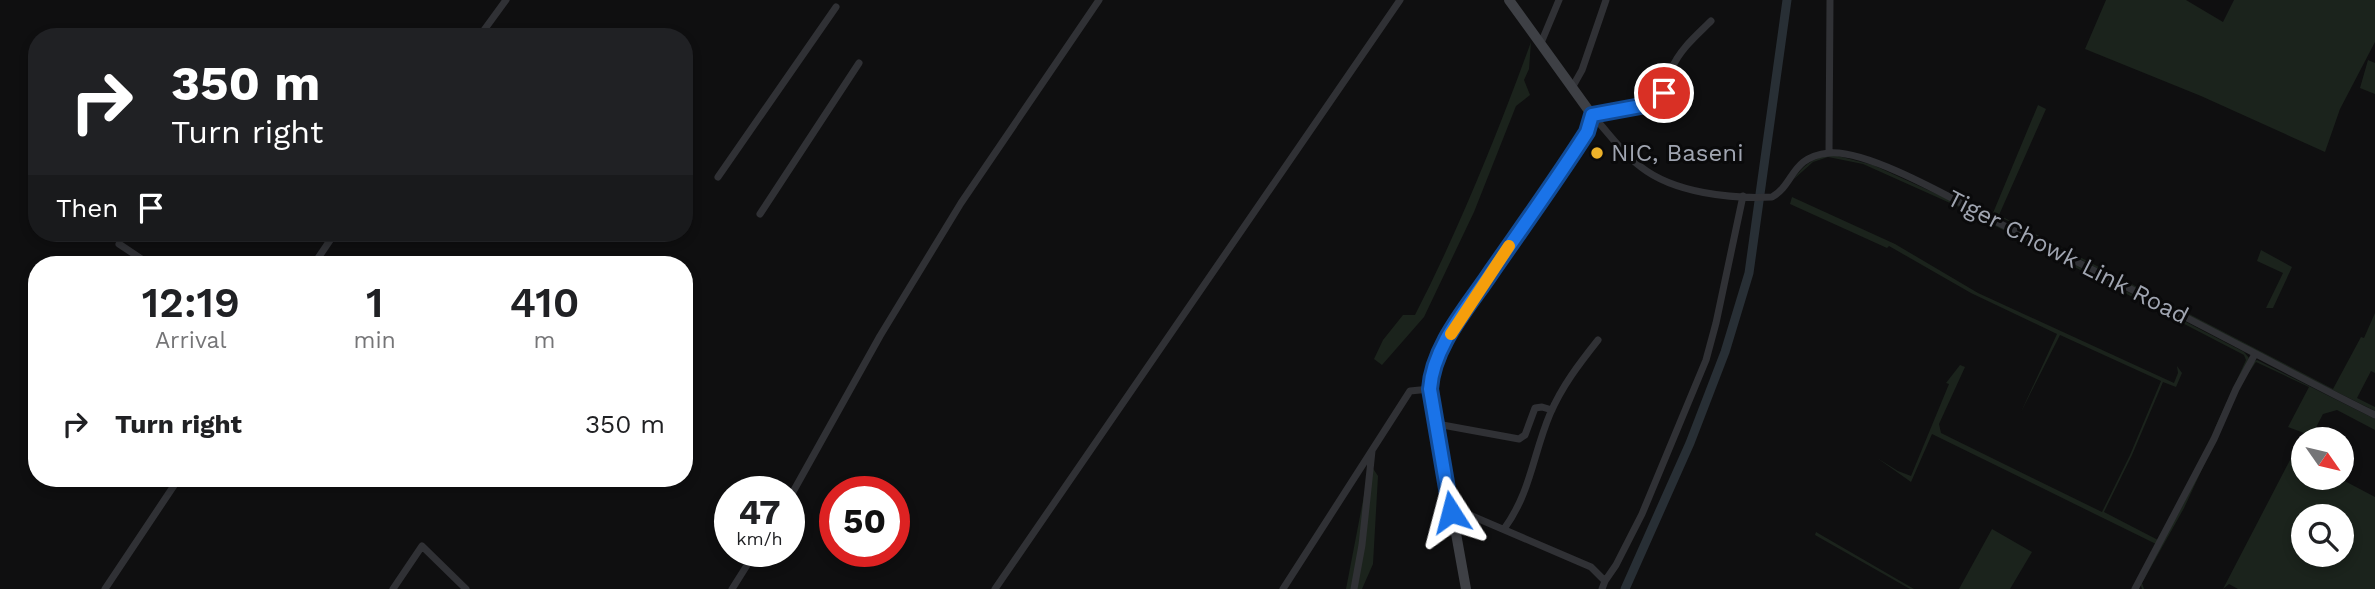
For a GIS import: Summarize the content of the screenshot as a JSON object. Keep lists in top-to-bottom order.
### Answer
{
  "streets": {
    "street": ["Tiger Chowk Link Road"]
  },
  "places": ["NIC, Baseni"],
  "north": "bottom right",
  "page": {
    "turn": ["350 m", "Turn right"],
    "then": "Then",
    "eta": [
      "12:19",
      "Arrival",
      "1",
      "min",
      "410",
      "m"
    ],
    "list": [
      {
        "name": "Turn right",
        "value": "350 m"
      }
    ],
    "speed": "47 km/h",
    "limit": "50"
  }
}
